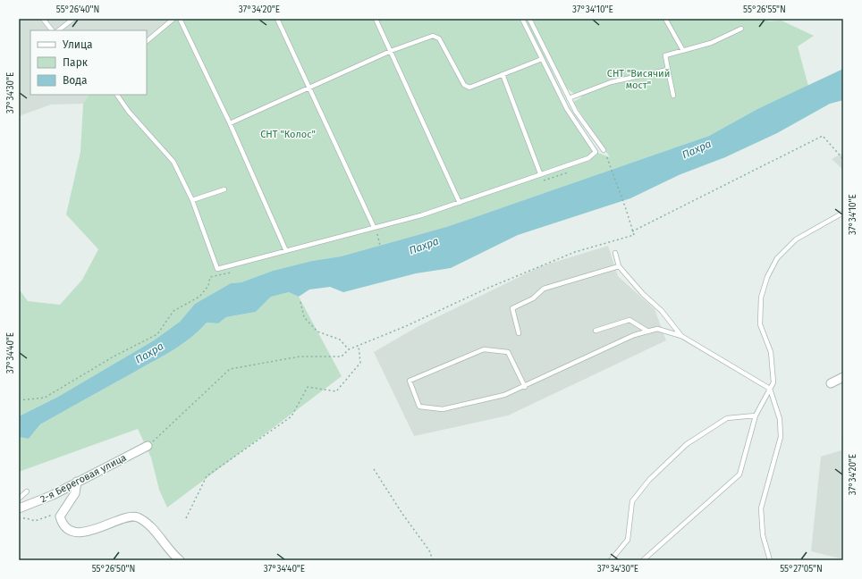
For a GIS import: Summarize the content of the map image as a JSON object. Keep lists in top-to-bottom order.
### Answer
{
  "streets": {
    "street": ["2-я Береговая улица"]
  },
  "water": ["Пахра"],
  "parks": ["СНТ \"Висячий мост\"", "СНТ \"Колос\""],
  "legend": ["Улица", "Парк", "Вода"],
  "coordinates": [
    "55°26'40\"N",
    "37°34'20\"E",
    "37°34'10\"E",
    "55°26'55\"N",
    "37°34'30\"E",
    "37°34'40\"E",
    "55°26'50\"N",
    "55°27'05\"N"
  ]
}
